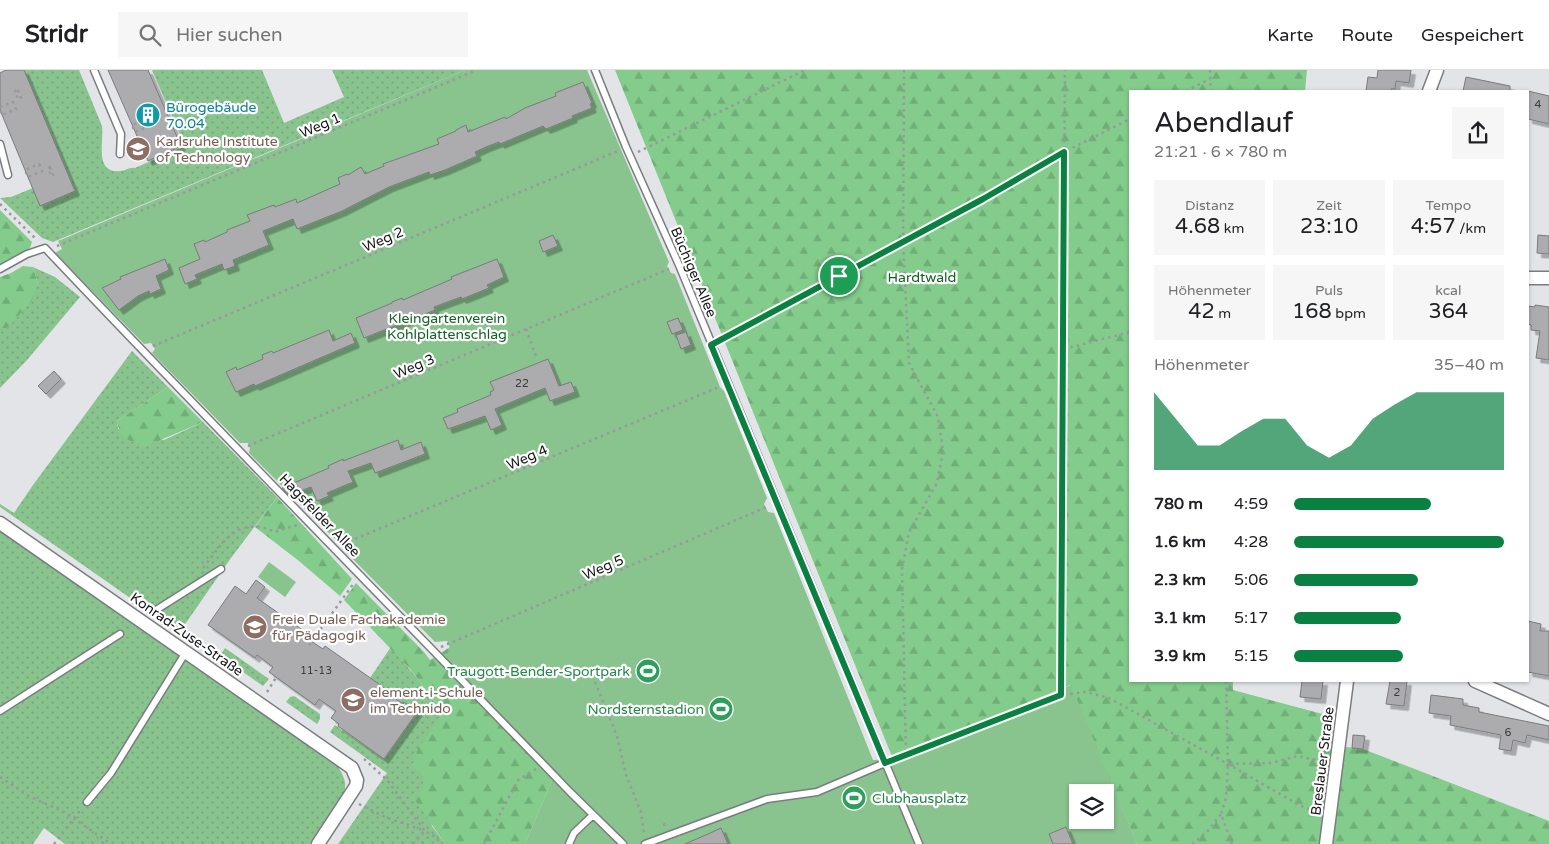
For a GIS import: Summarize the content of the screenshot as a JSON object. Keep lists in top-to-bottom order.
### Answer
{
  "streets": {
    "street": ["Konrad-Zuse-Straße", "Breslauer Straße"],
    "lane": ["Büchiger Allee", "Hagsfelder Allee"],
    "path": [
      "Weg 1",
      "Weg 2",
      "Weg 3",
      "Weg 4",
      "Weg 5"
    ]
  },
  "crossings": [
    ["Büchiger Allee", "Weg 4"],
    ["Weg 4", "Hagsfelder Allee"]
  ],
  "parks": ["Hardtwald", "Kleingartenverein Kohlplattenschlag"],
  "places": {
    "building": ["Bürogebäude 70.04"],
    "school or university": ["Karlsruhe Institute of Technology", "Freie Duale Fachakademie für Pädagogik", "element-i-Schule im Technido"],
    "sports": ["Traugott-Bender-Sportpark", "Nordsternstadion", "Clubhausplatz"]
  },
  "house_numbers": [
    "4",
    "22",
    "11-13",
    "2",
    "6"
  ],
  "page": {
    "header": "Stridr",
    "search": "Hier suchen",
    "nav": ["Karte", "Route", "Gespeichert"],
    "heading": ["Abendlauf", "21:21 · 6 × 780 m"],
    "stats": [
      ["Distanz", "4.68 km"],
      ["Zeit", "23:10"],
      ["Tempo", "4:57 /km"],
      ["Höhenmeter", "42 m"],
      ["Puls", "168 bpm"],
      ["kcal", "364"]
    ],
    "chart": ["Höhenmeter", "35–40 m"],
    "list": [
      {
        "name": "780 m",
        "note": "4:59"
      },
      {
        "name": "1.6 km",
        "note": "4:28"
      },
      {
        "name": "2.3 km",
        "note": "5:06"
      },
      {
        "name": "3.1 km",
        "note": "5:17"
      },
      {
        "name": "3.9 km",
        "note": "5:15"
      }
    ]
  }
}
